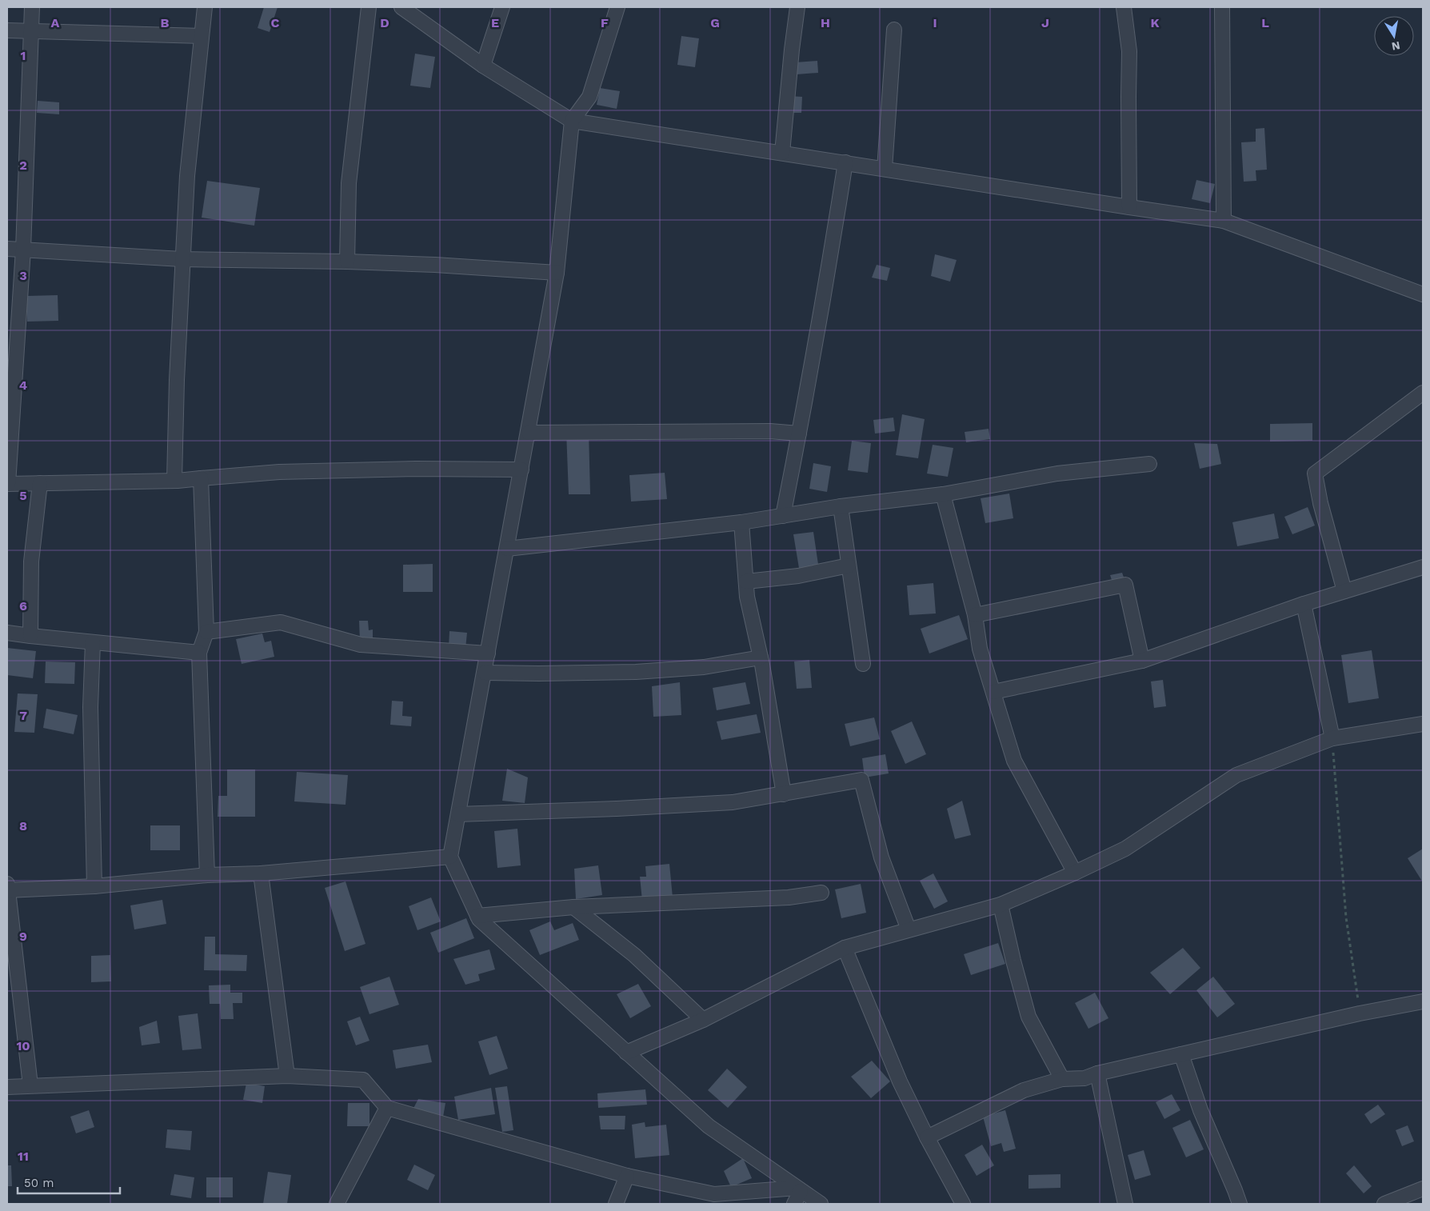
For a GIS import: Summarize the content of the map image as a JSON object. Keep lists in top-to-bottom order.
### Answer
{
  "scale_bar": "50 m",
  "north": "bottom",
  "grid": {
    "columns": [
      "A",
      "B",
      "C",
      "D",
      "E",
      "F",
      "G",
      "H",
      "I",
      "J",
      "K",
      "L"
    ],
    "rows": [
      "1",
      "2",
      "3",
      "4",
      "5",
      "6",
      "7",
      "8",
      "9",
      "10",
      "11"
    ]
  }
}
